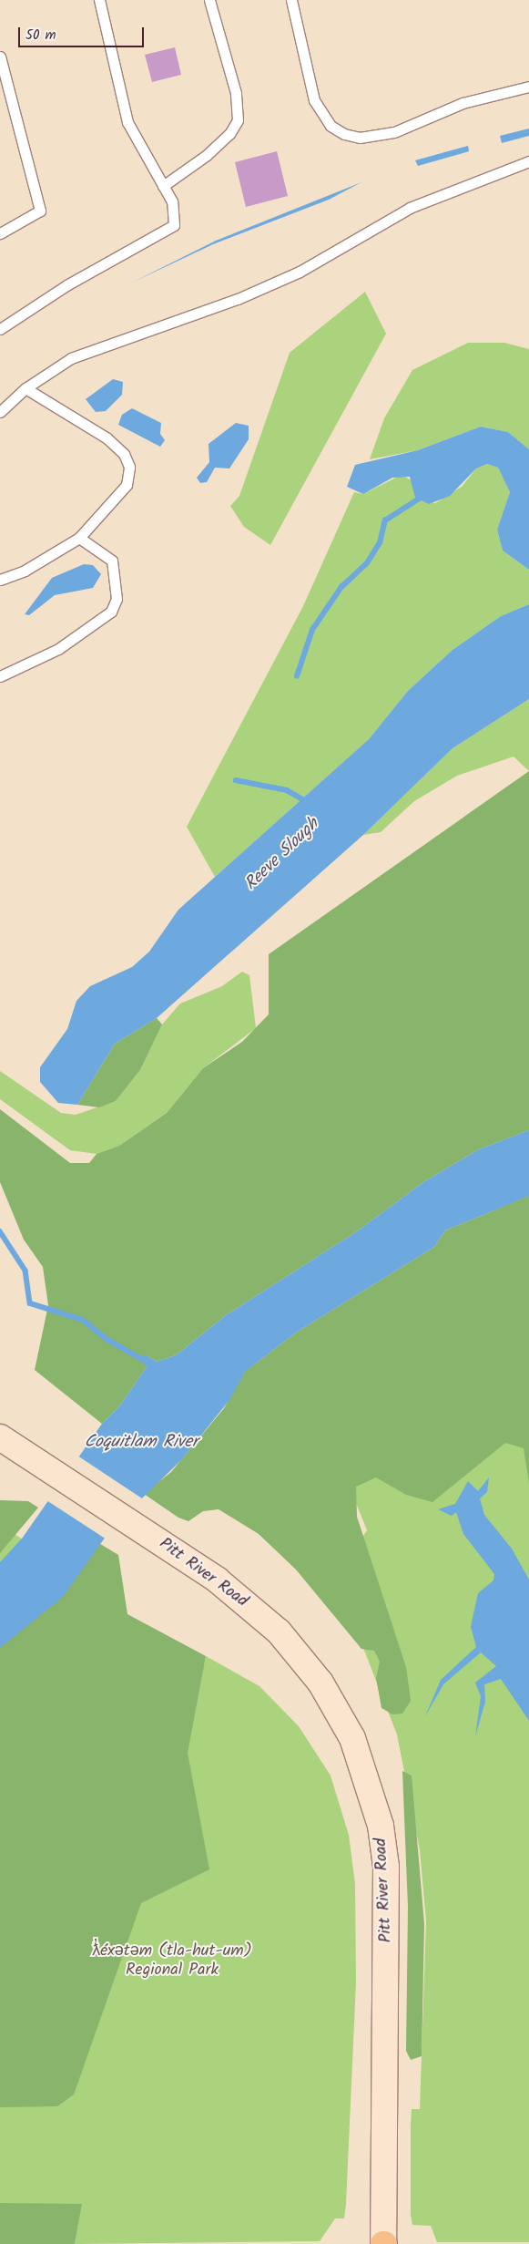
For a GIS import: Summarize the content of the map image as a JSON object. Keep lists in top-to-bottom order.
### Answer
{
  "streets": {
    "main road": ["Pitt River Road"]
  },
  "water": ["Reeve Slough", "Coquitlam River"],
  "parks": ["ƛ̓éxətəm (tla-hut-um) Regional Park"],
  "scale_bar": "50 m"
}
